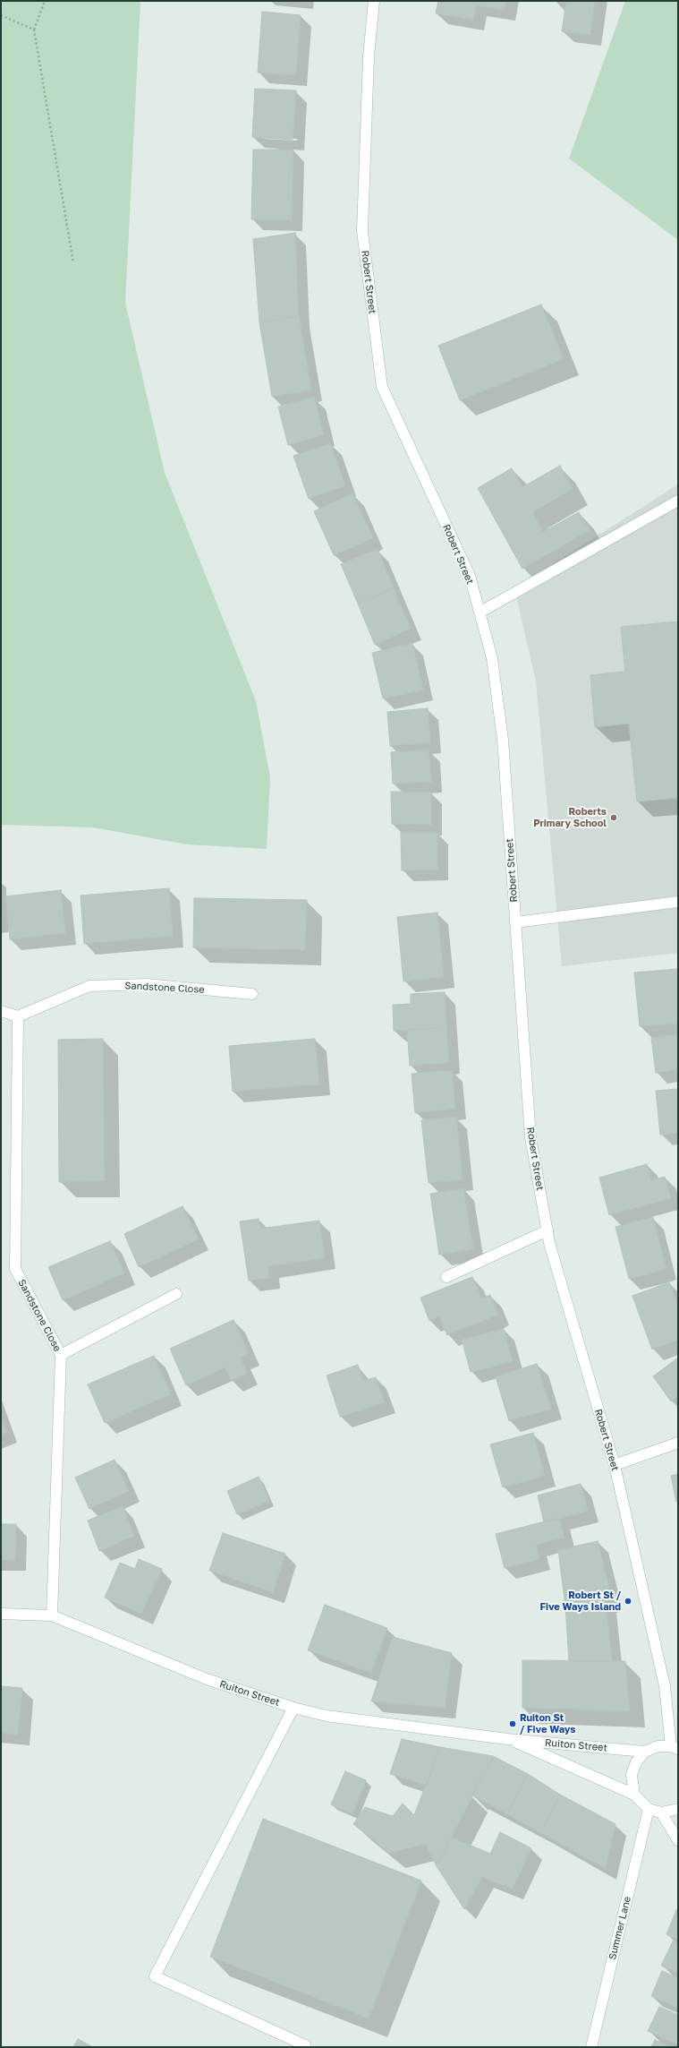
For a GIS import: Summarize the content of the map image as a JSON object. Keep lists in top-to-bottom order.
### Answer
{
  "streets": {
    "street": [
      "Robert Street",
      "Sandstone Close",
      "Ruiton Street",
      "Summer Lane"
    ]
  },
  "crossings": [
    ["Sandstone Close", "Ruiton Street"]
  ],
  "places": ["Roberts Primary School", "Robert St / Five Ways Island", "Ruiton St / Five Ways"]
}
